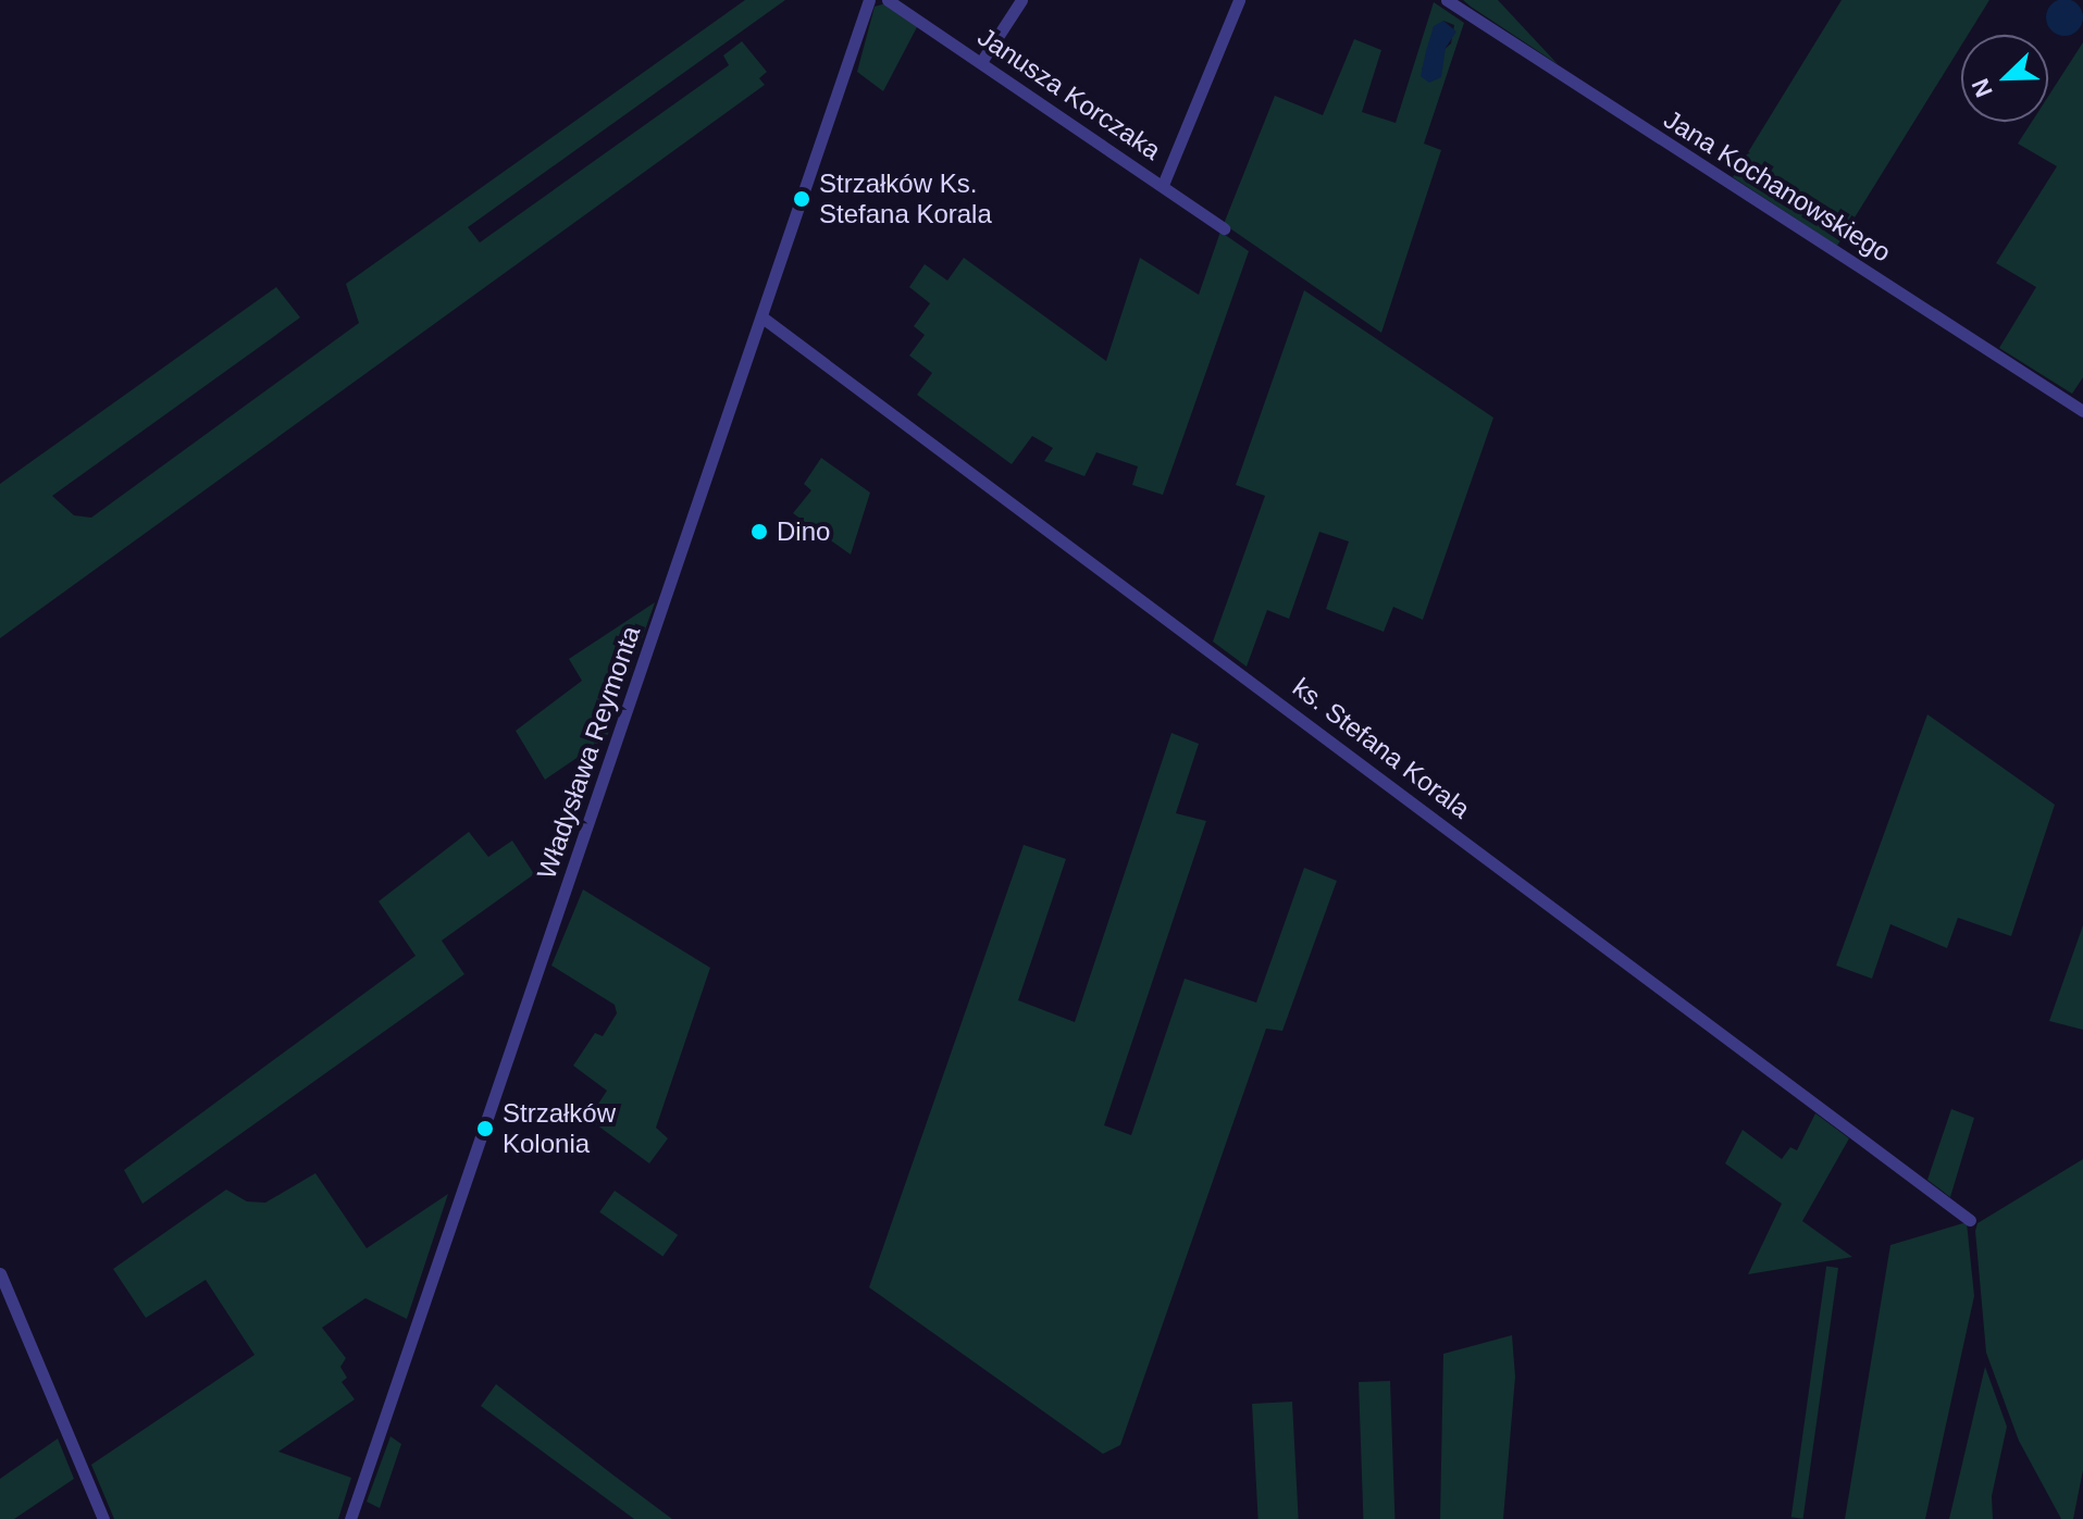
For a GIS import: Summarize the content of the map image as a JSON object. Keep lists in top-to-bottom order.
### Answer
{
  "streets": {
    "street": [
      "Janusza Korczaka",
      "Jana Kochanowskiego",
      "ks. Stefana Korala",
      "Władysława Reymonta"
    ]
  },
  "crossings": [
    ["ks. Stefana Korala", "Władysława Reymonta"]
  ],
  "places": ["Strzałków Ks. Stefana Korala", "Dino", "Strzałków Kolonia"],
  "north": "bottom left"
}
